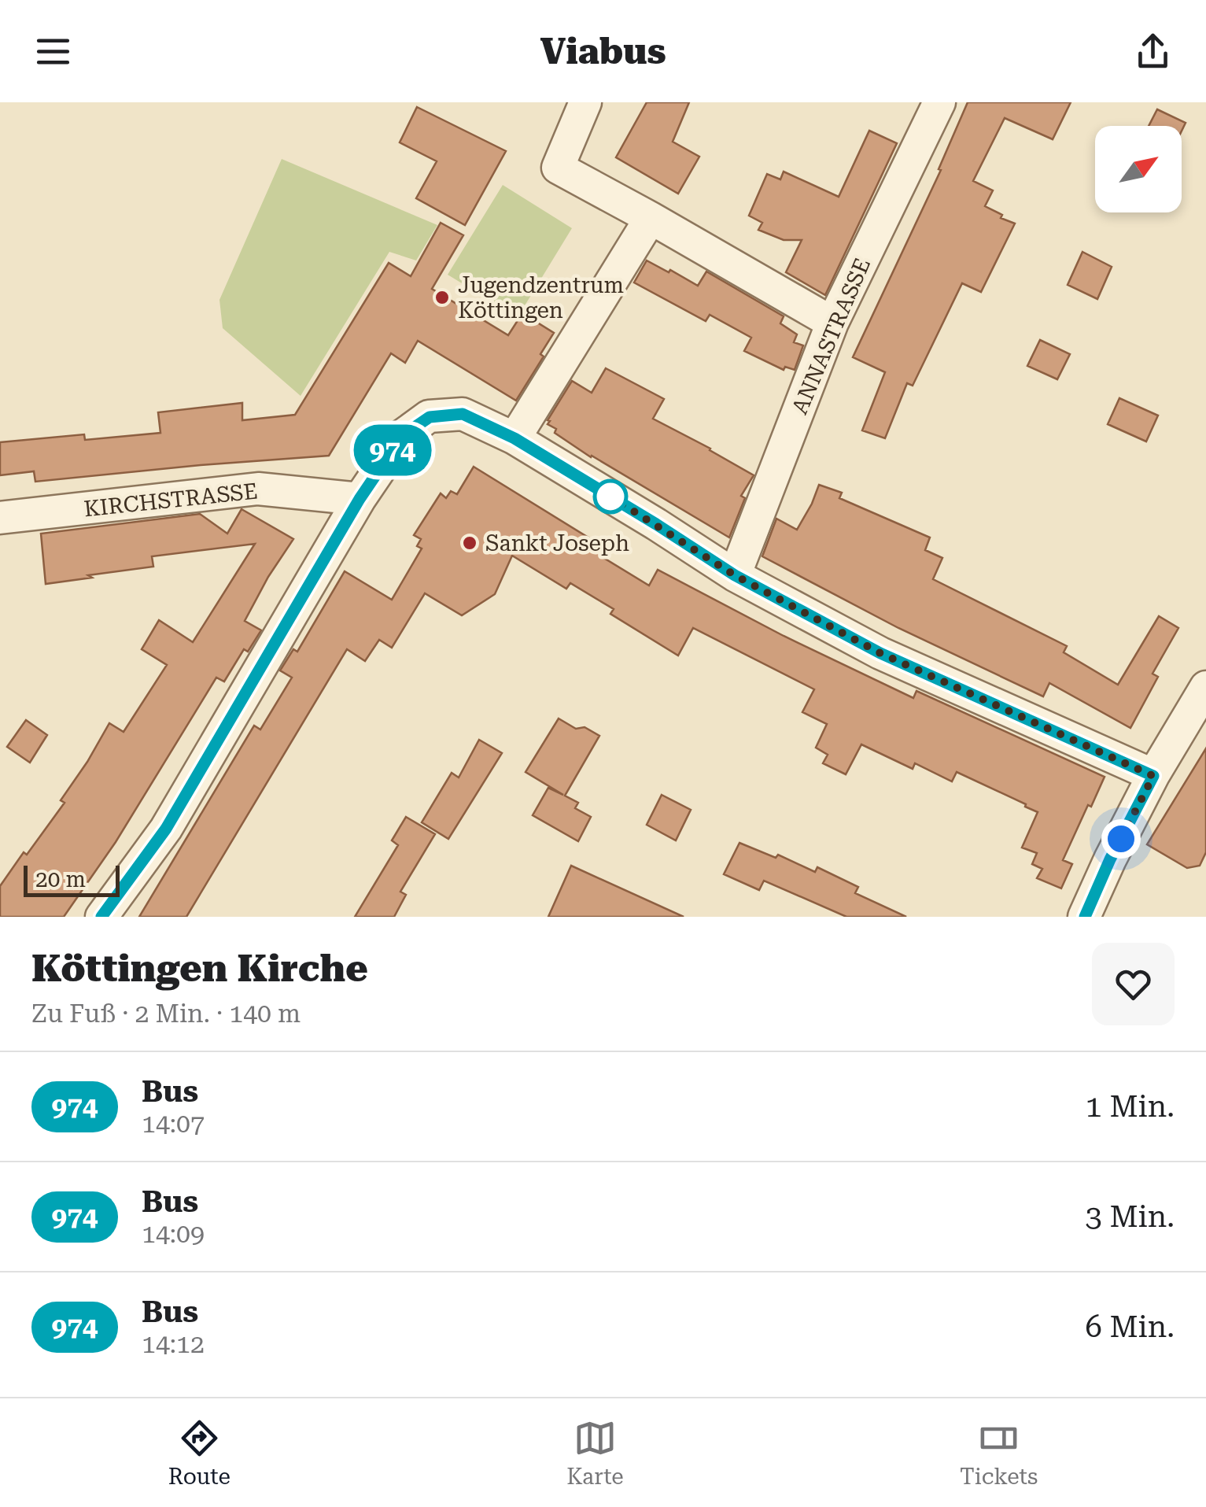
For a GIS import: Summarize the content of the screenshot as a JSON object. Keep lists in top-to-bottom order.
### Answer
{
  "streets": {
    "street": ["ANNASTRASSE", "KIRCHSTRASSE"]
  },
  "places": ["Jugendzentrum Köttingen", "Sankt Joseph"],
  "lines": ["bus line 974"],
  "scale_bar": "20 m",
  "north": "top right",
  "page": {
    "header": "Viabus",
    "on_map": "974",
    "scale": "20 m",
    "heading": ["Köttingen Kirche", "Zu Fuß · 2 Min. · 140 m"],
    "list": [
      {
        "mark": "974",
        "name": "Bus",
        "note": "14:07",
        "value": "1 Min."
      },
      {
        "mark": "974",
        "name": "Bus",
        "note": "14:09",
        "value": "3 Min."
      },
      {
        "mark": "974",
        "name": "Bus",
        "note": "14:12",
        "value": "6 Min."
      }
    ],
    "tabs": ["Route", "Karte", "Tickets"]
  }
}
